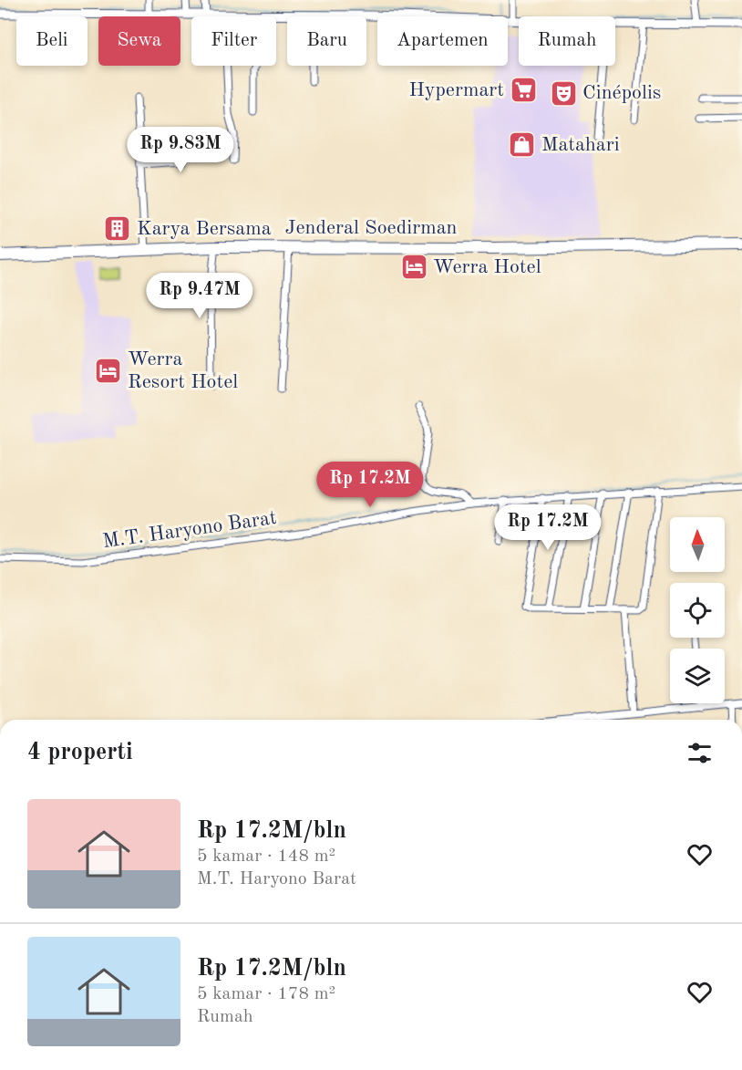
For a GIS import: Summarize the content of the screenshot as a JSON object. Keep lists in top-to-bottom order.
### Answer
{
  "streets": {
    "highway": ["Jenderal Soedirman"],
    "street": ["M.T. Haryono Barat"]
  },
  "places": {
    "supermarket": ["Hypermart"],
    "theatre": ["Cinépolis"],
    "shop": ["Matahari"],
    "building": ["Karya Bersama"],
    "hotel": ["Werra Hotel", "Werra Resort Hotel"]
  },
  "north": "top",
  "page": {
    "chip": [
      "Beli",
      "Sewa",
      "Filter",
      "Baru",
      "Apartemen",
      "Rumah"
    ],
    "price": [
      "Rp 9.83M",
      "Rp 9.47M",
      "Rp 17.2M",
      "Rp 17.2M"
    ],
    "heading": "4 properti",
    "list": [
      {
        "name": "Rp 17.2M/bln",
        "note": "5 kamar · 148 m² · M.T. Haryono Barat"
      },
      {
        "name": "Rp 17.2M/bln",
        "note": "5 kamar · 178 m² · Rumah"
      }
    ]
  }
}
